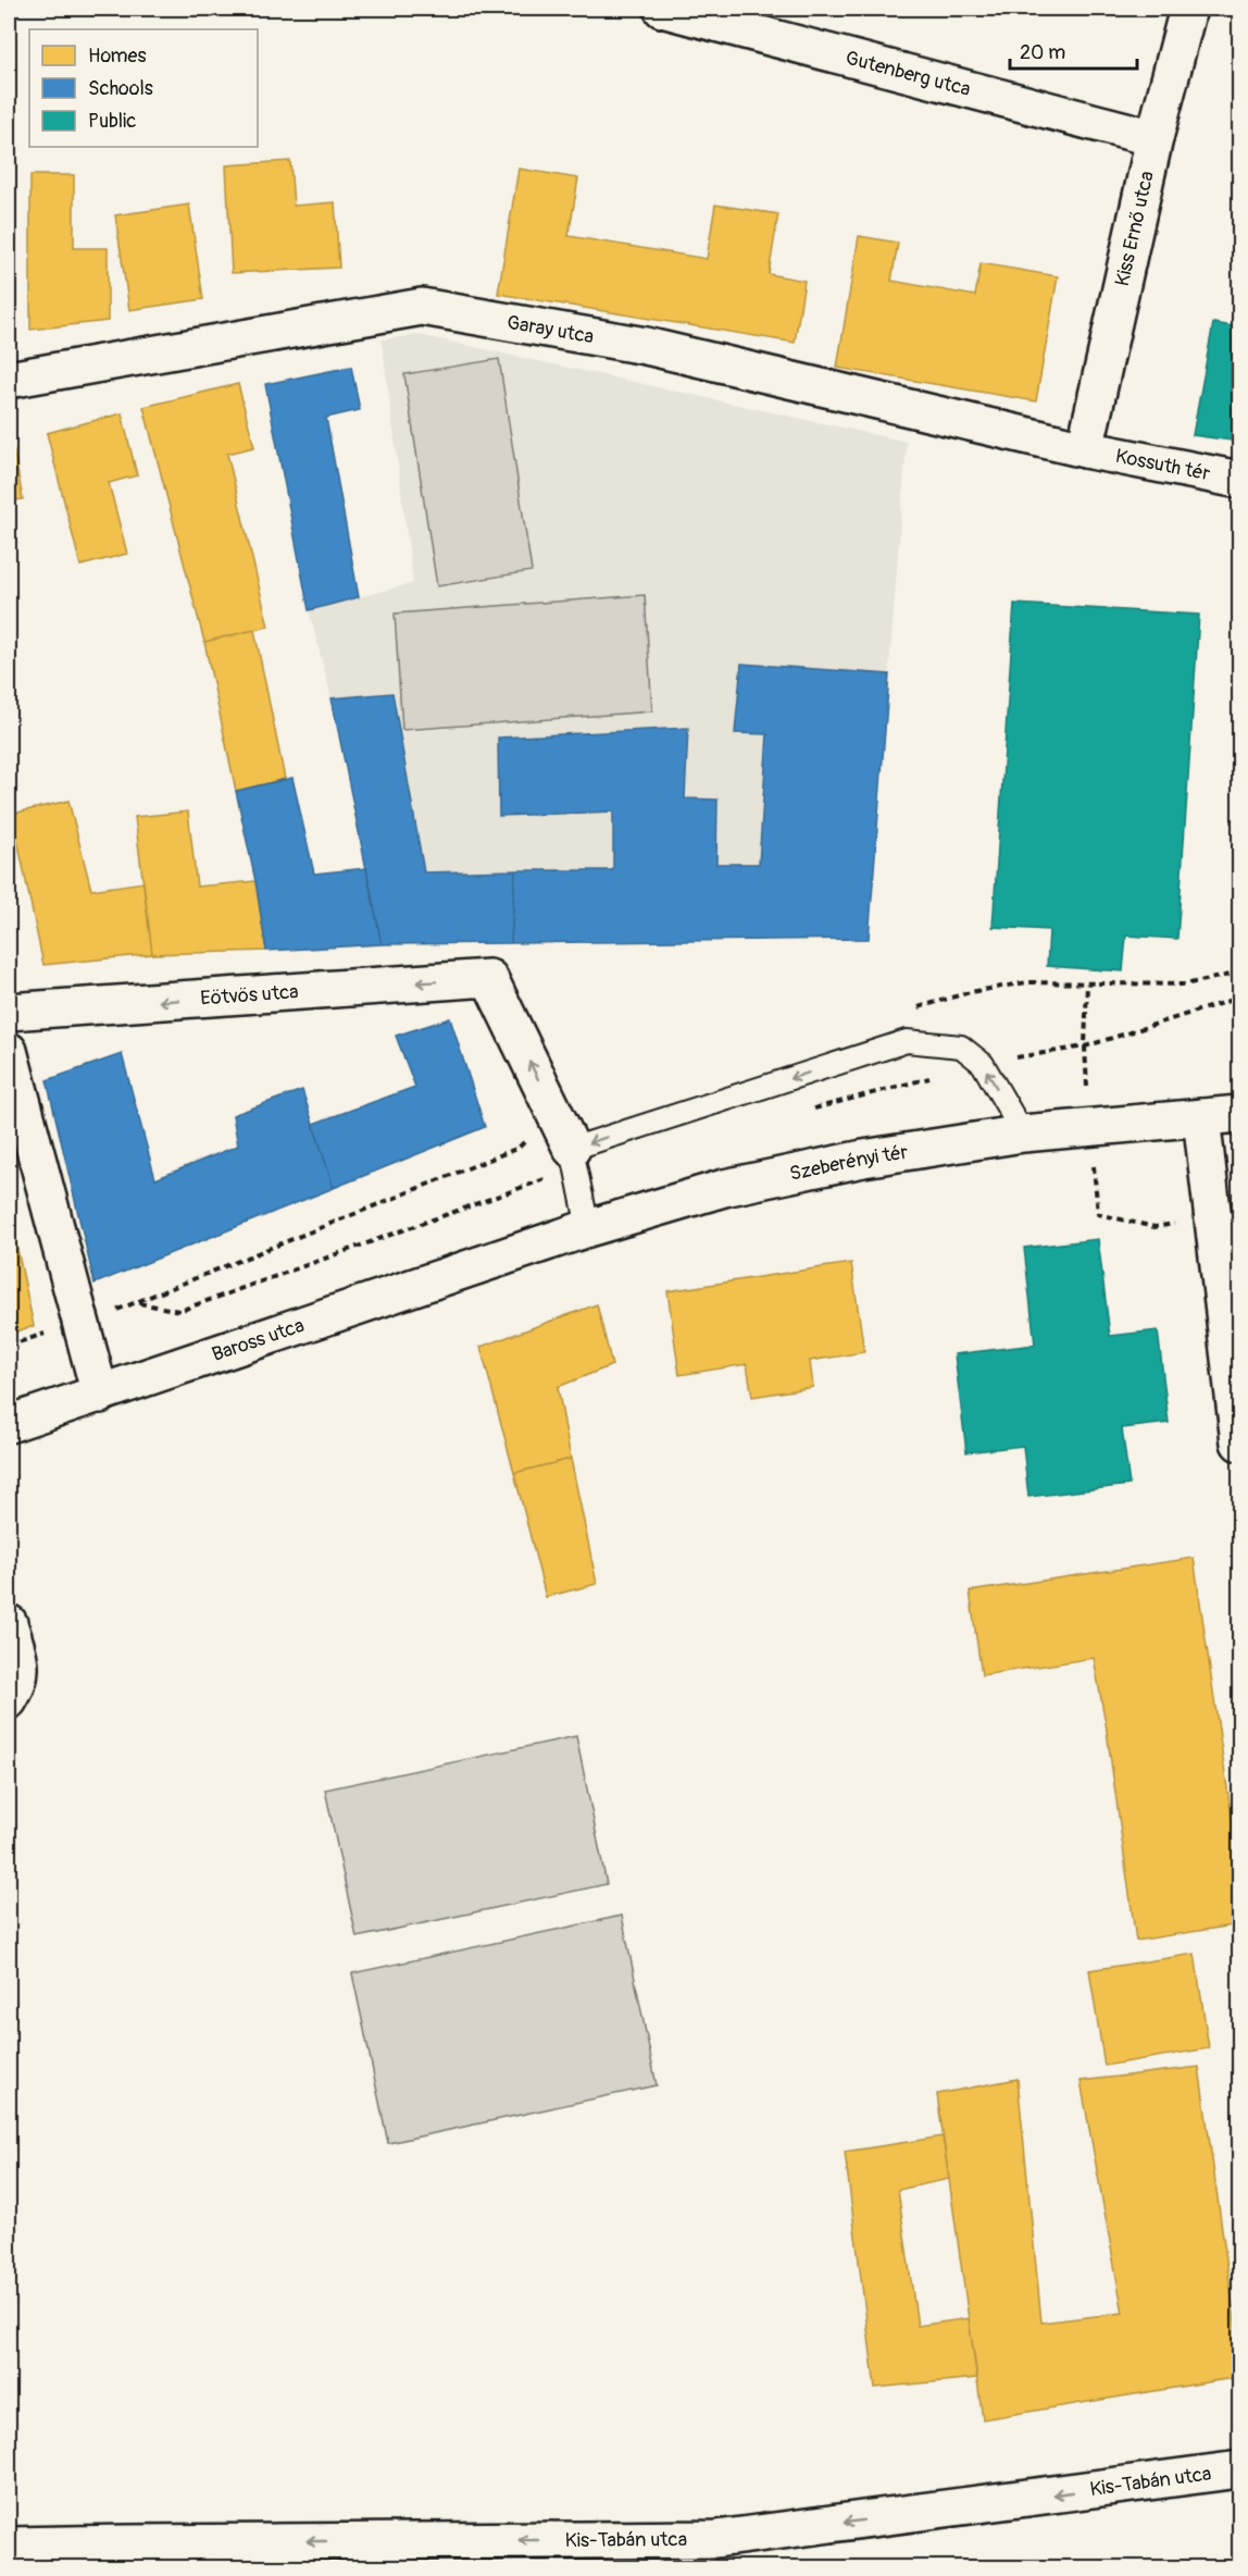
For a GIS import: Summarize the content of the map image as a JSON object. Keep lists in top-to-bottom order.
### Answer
{
  "streets": {
    "street": [
      "Gutenberg utca",
      "Kiss Ernő utca",
      "Garay utca",
      "Kossuth tér",
      "Eötvös utca",
      "Szeberényi tér",
      "Baross utca",
      "Kis-Tabán utca"
    ]
  },
  "crossings": [
    ["Gutenberg utca", "Kiss Ernő utca"],
    ["Kiss Ernő utca", "Garay utca"],
    ["Kiss Ernő utca", "Kossuth tér"],
    ["Garay utca", "Kossuth tér"],
    ["Szeberényi tér", "Baross utca"]
  ],
  "one_way": ["Eötvös utca", "Kis-Tabán utca"],
  "legend": ["Homes", "Schools", "Public"],
  "scale_bar": "20 m"
}
